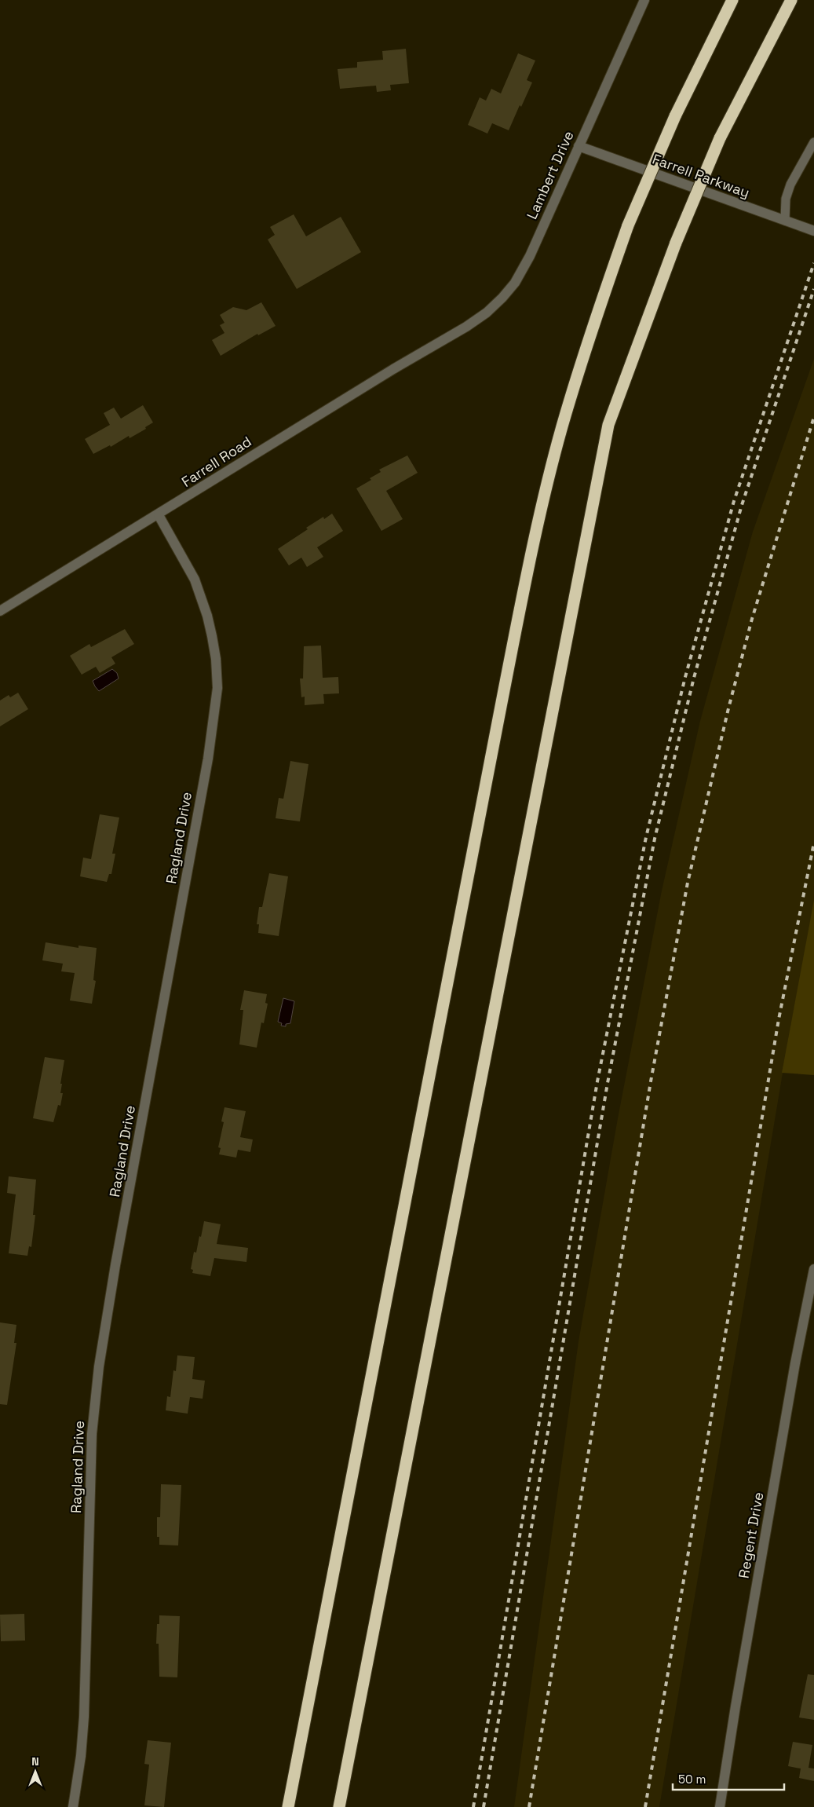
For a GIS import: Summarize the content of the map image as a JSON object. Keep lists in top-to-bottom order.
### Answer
{
  "streets": {
    "street": [
      "Lambert Drive",
      "Farrell Parkway",
      "Farrell Road",
      "Ragland Drive",
      "Regent Drive"
    ]
  },
  "crossings": [
    ["Lambert Drive", "Farrell Parkway"],
    ["Lambert Drive", "Farrell Road"],
    ["Farrell Road", "Ragland Drive"]
  ],
  "scale_bar": "50 m",
  "north": "top"
}
